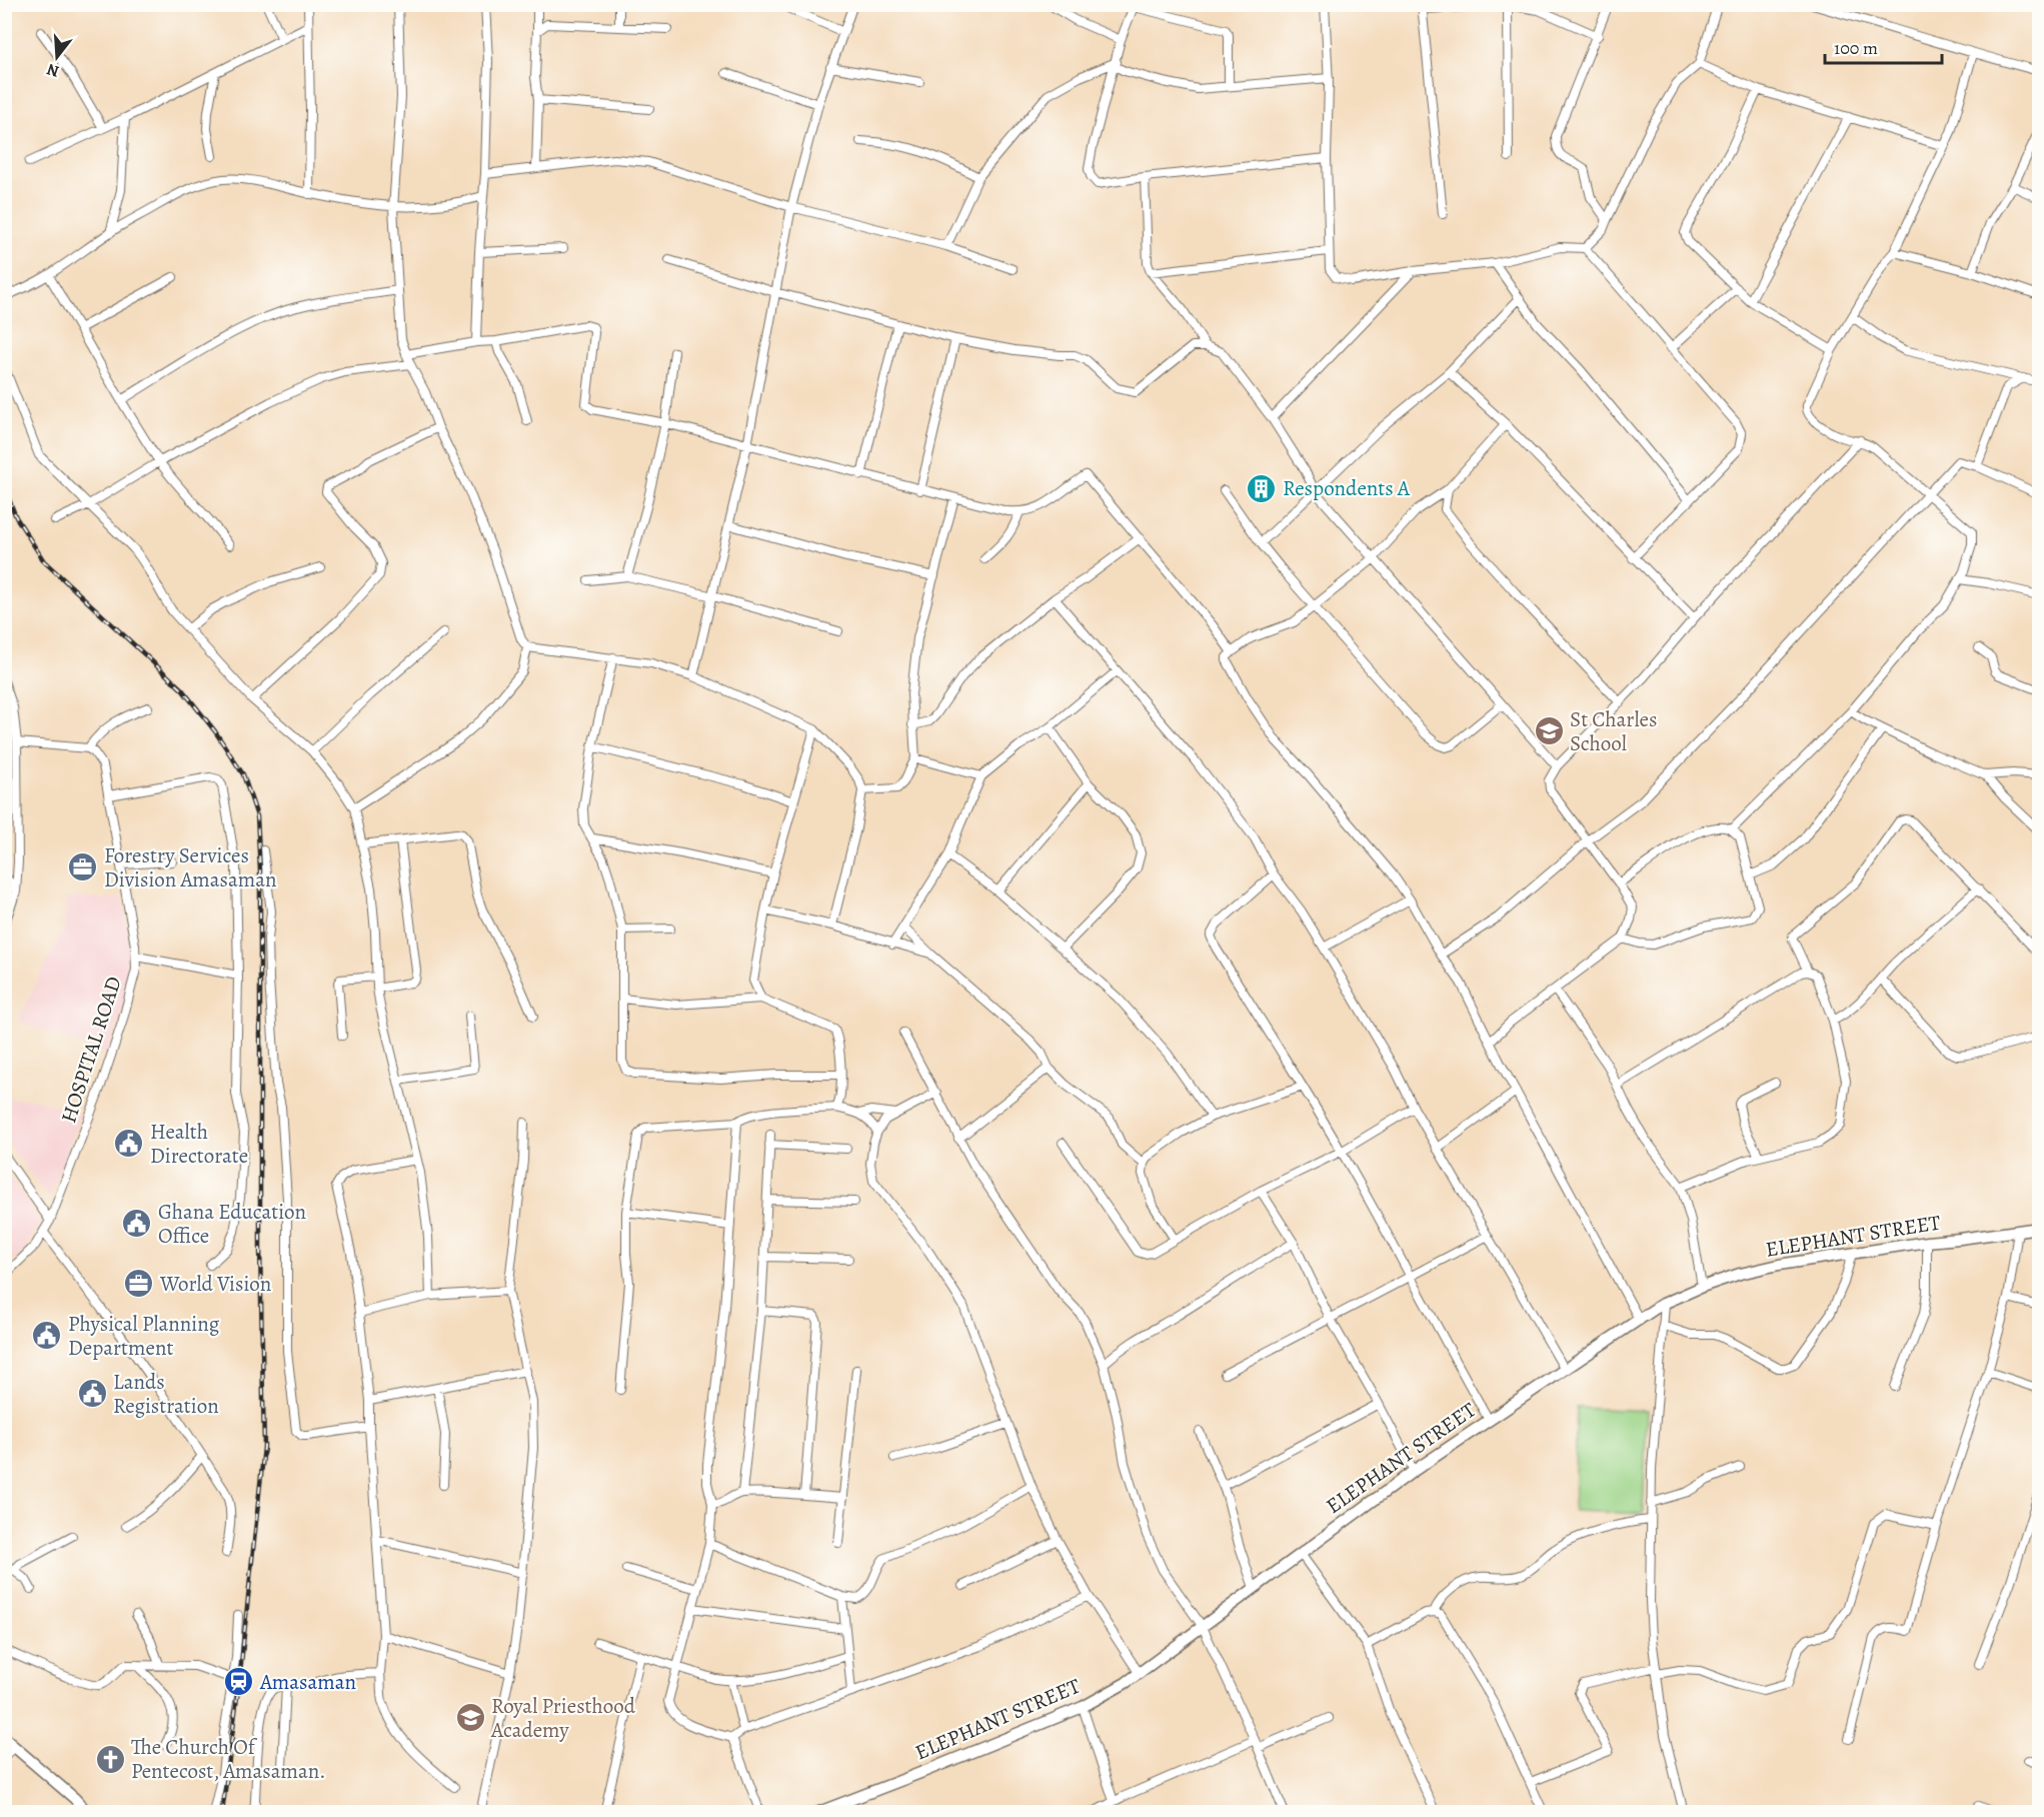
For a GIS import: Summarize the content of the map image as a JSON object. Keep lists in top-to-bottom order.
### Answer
{
  "streets": {
    "main road": ["ELEPHANT STREET"],
    "street": ["HOSPITAL ROAD"]
  },
  "places": {
    "building": ["Respondents A"],
    "school or university": ["St Charles School", "Royal Priesthood Academy"],
    "office": ["Forestry Services Division Amasaman", "World Vision"],
    "public building": [
      "Health Directorate",
      "Ghana Education Office",
      "Physical Planning Department",
      "Lands Registration"
    ],
    "station": ["Amasaman"],
    "church": ["The Church Of Pentecost, Amasaman."]
  },
  "scale_bar": "100 m",
  "north": "bottom"
}
